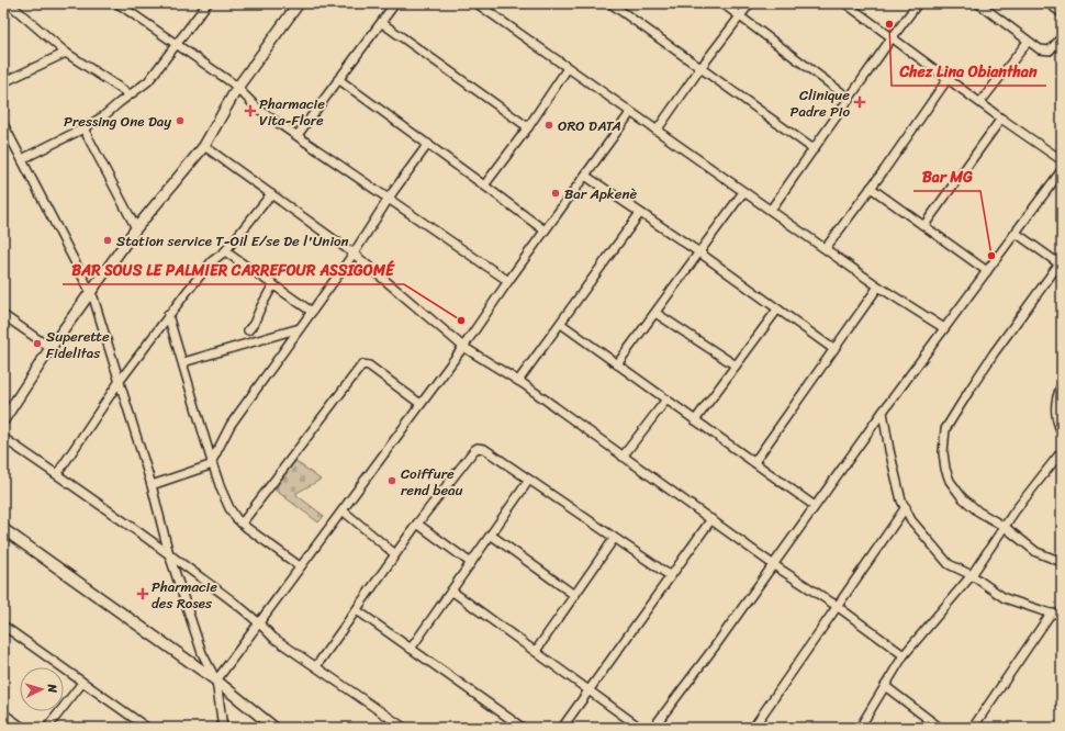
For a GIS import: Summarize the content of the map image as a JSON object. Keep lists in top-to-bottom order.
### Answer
{
  "places": {
    "other": [
      "Chez Lina Obianthan",
      "Pressing One Day",
      "ORO DATA",
      "Bar Apkenè",
      "Station service T-Oil E/se De l'Union",
      "Bar MG",
      "BAR SOUS LE PALMIER CARREFOUR ASSIGOMÉ",
      "Superette Fidelitas",
      "Coiffure rend beau"
    ],
    "health": ["Clinique Padre Pio", "Pharmacie Vita-Flore", "Pharmacie des Roses"]
  },
  "north": "right"
}
